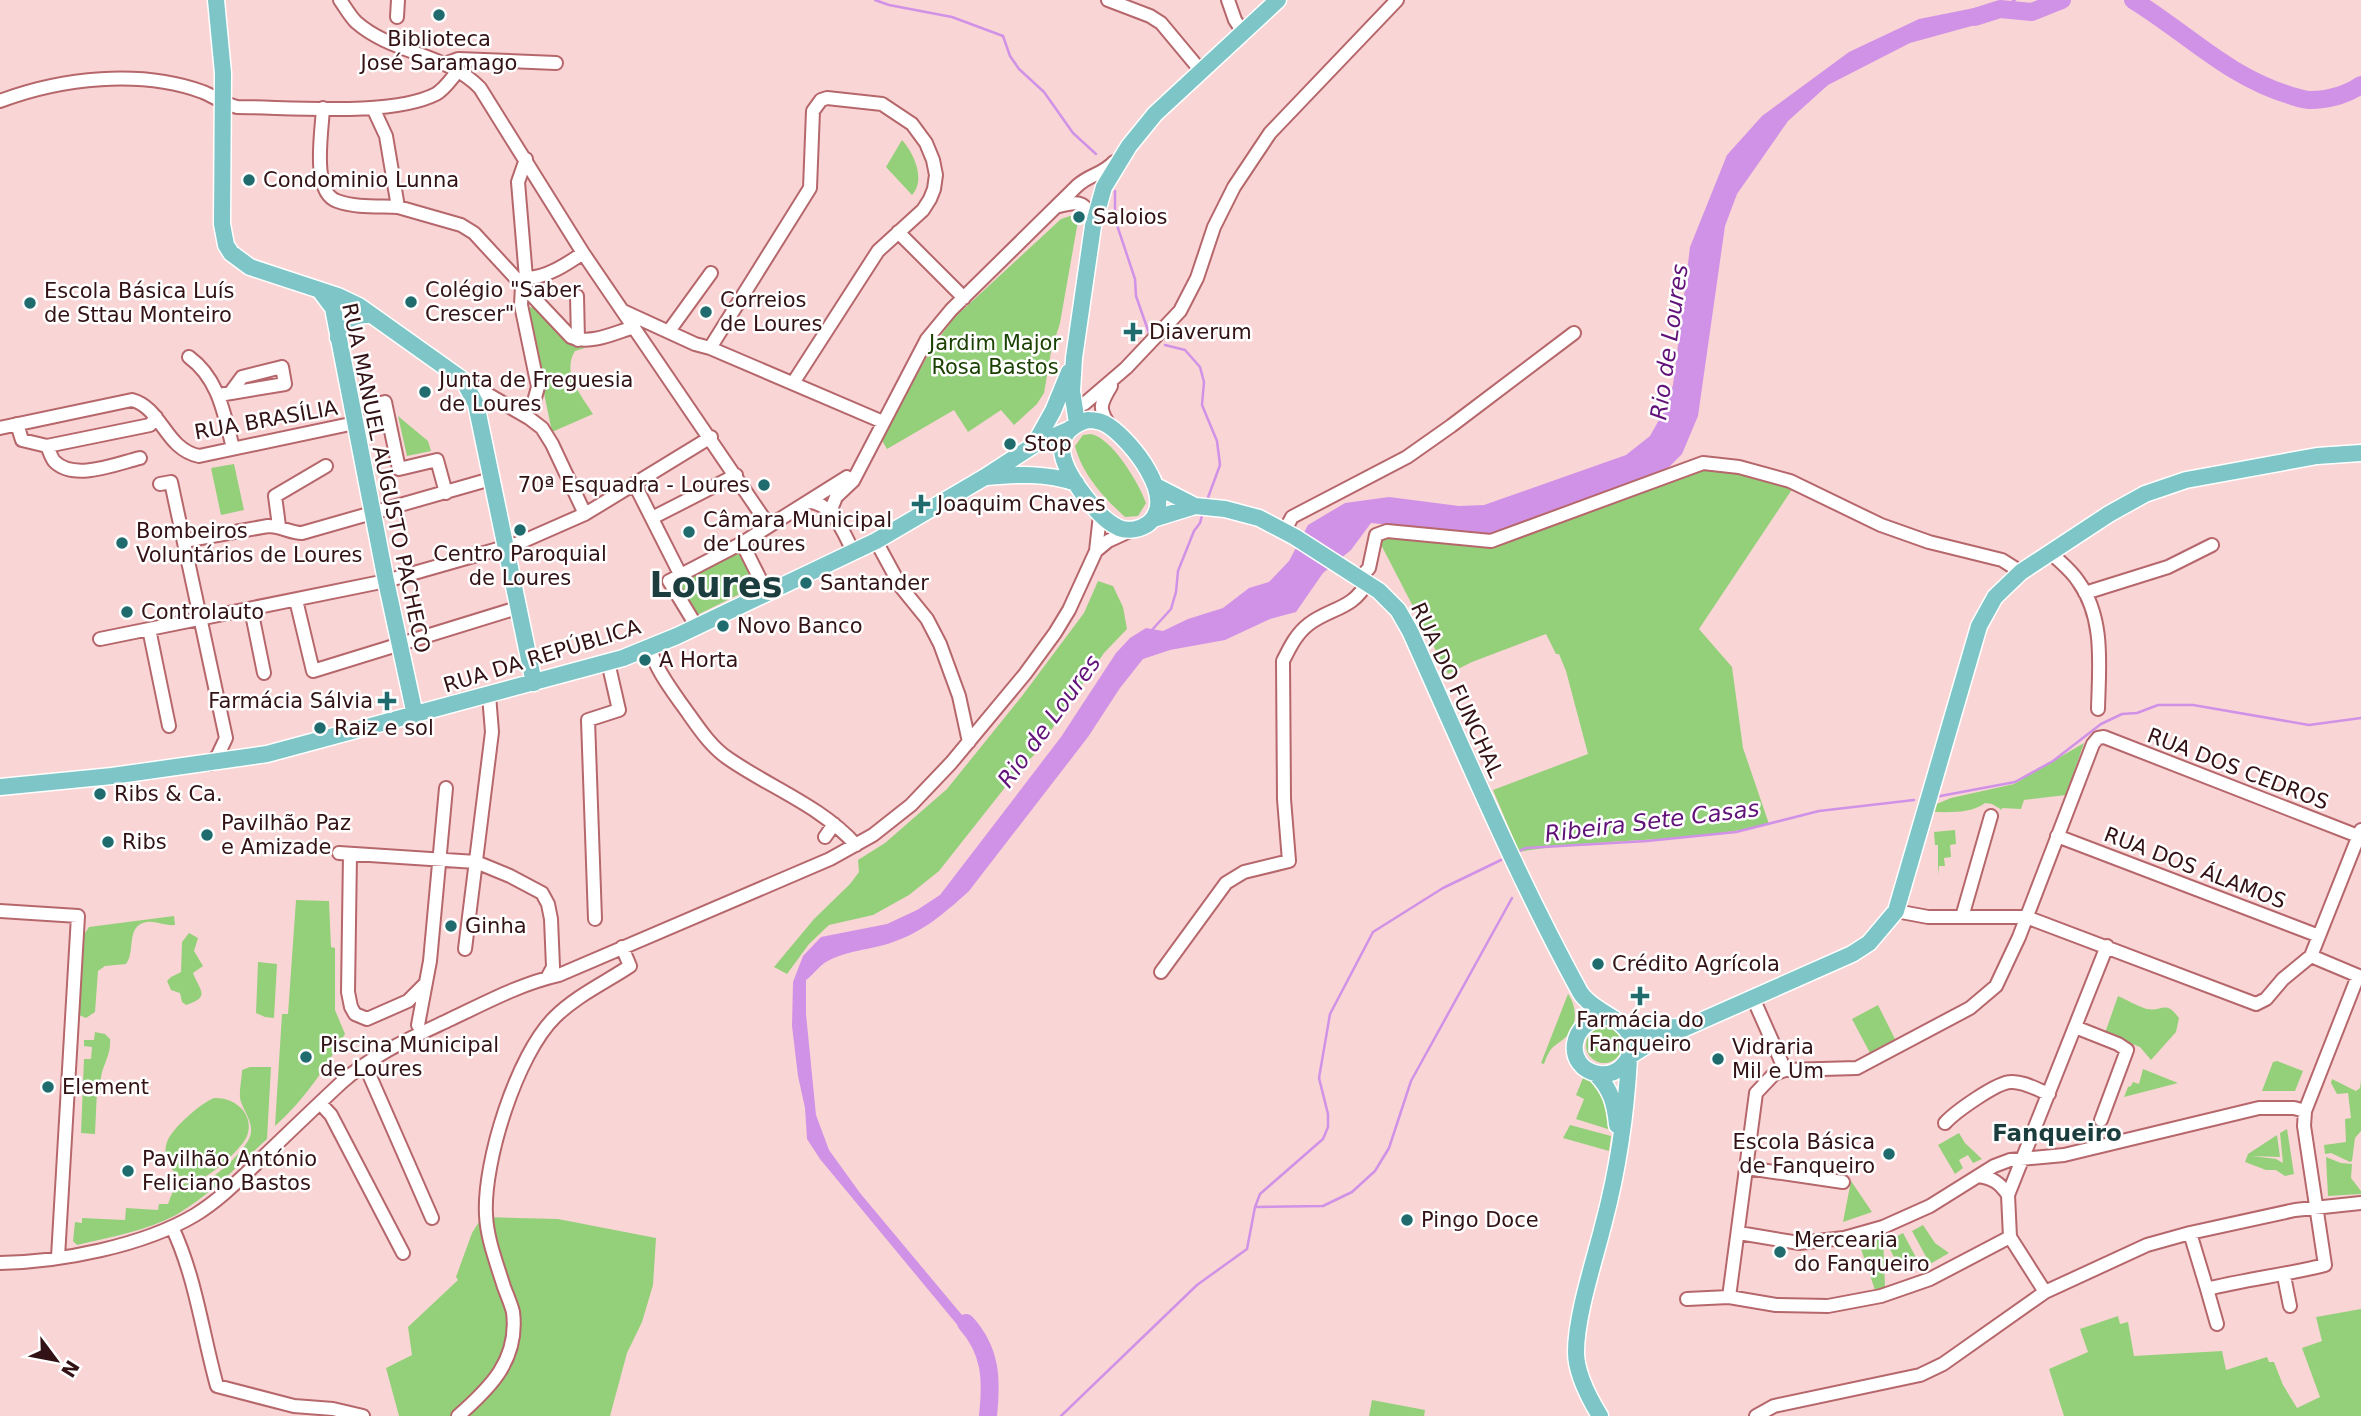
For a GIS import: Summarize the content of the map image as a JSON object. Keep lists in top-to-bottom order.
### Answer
{
  "streets": {
    "main road": ["RUA MANUEL AUGUSTO PACHECO", "RUA DA REPÚBLICA", "RUA DO FUNCHAL"],
    "street": ["RUA BRASÍLIA", "RUA DOS CEDROS", "RUA DOS ÁLAMOS"]
  },
  "crossings": [
    ["RUA BRASÍLIA", "RUA MANUEL AUGUSTO PACHECO"],
    ["RUA MANUEL AUGUSTO PACHECO", "RUA DA REPÚBLICA"],
    ["RUA DOS CEDROS", "RUA DOS ÁLAMOS"]
  ],
  "districts": ["Loures", "Fanqueiro"],
  "water": ["Rio de Loures", "Ribeira Sete Casas"],
  "parks": ["Jardim Major Rosa Bastos"],
  "places": {
    "other": [
      "Biblioteca José Saramago",
      "Condominio Lunna",
      "Saloios",
      "Colégio \"Saber Crescer\"",
      "Escola Básica Luís de Sttau Monteiro",
      "Correios de Loures",
      "Junta de Freguesia de Loures",
      "Stop",
      "70ª Esquadra - Loures",
      "Centro Paroquial de Loures",
      "Câmara Municipal de Loures",
      "Bombeiros Voluntários de Loures",
      "Santander",
      "Controlauto",
      "Novo Banco",
      "A Horta",
      "Raiz e sol",
      "Ribs & Ca.",
      "Pavilhão Paz e Amizade",
      "Ribs",
      "Ginha",
      "Crédito Agrícola",
      "Piscina Municipal de Loures",
      "Vidraria Mil e Um",
      "Element",
      "Escola Básica de Fanqueiro",
      "Pavilhão António Feliciano Bastos",
      "Pingo Doce",
      "Mercearia do Fanqueiro"
    ],
    "health": [
      "Diaverum",
      "Joaquim Chaves",
      "Farmácia Sálvia",
      "Farmácia do Fanqueiro"
    ]
  },
  "north": "bottom right"
}
